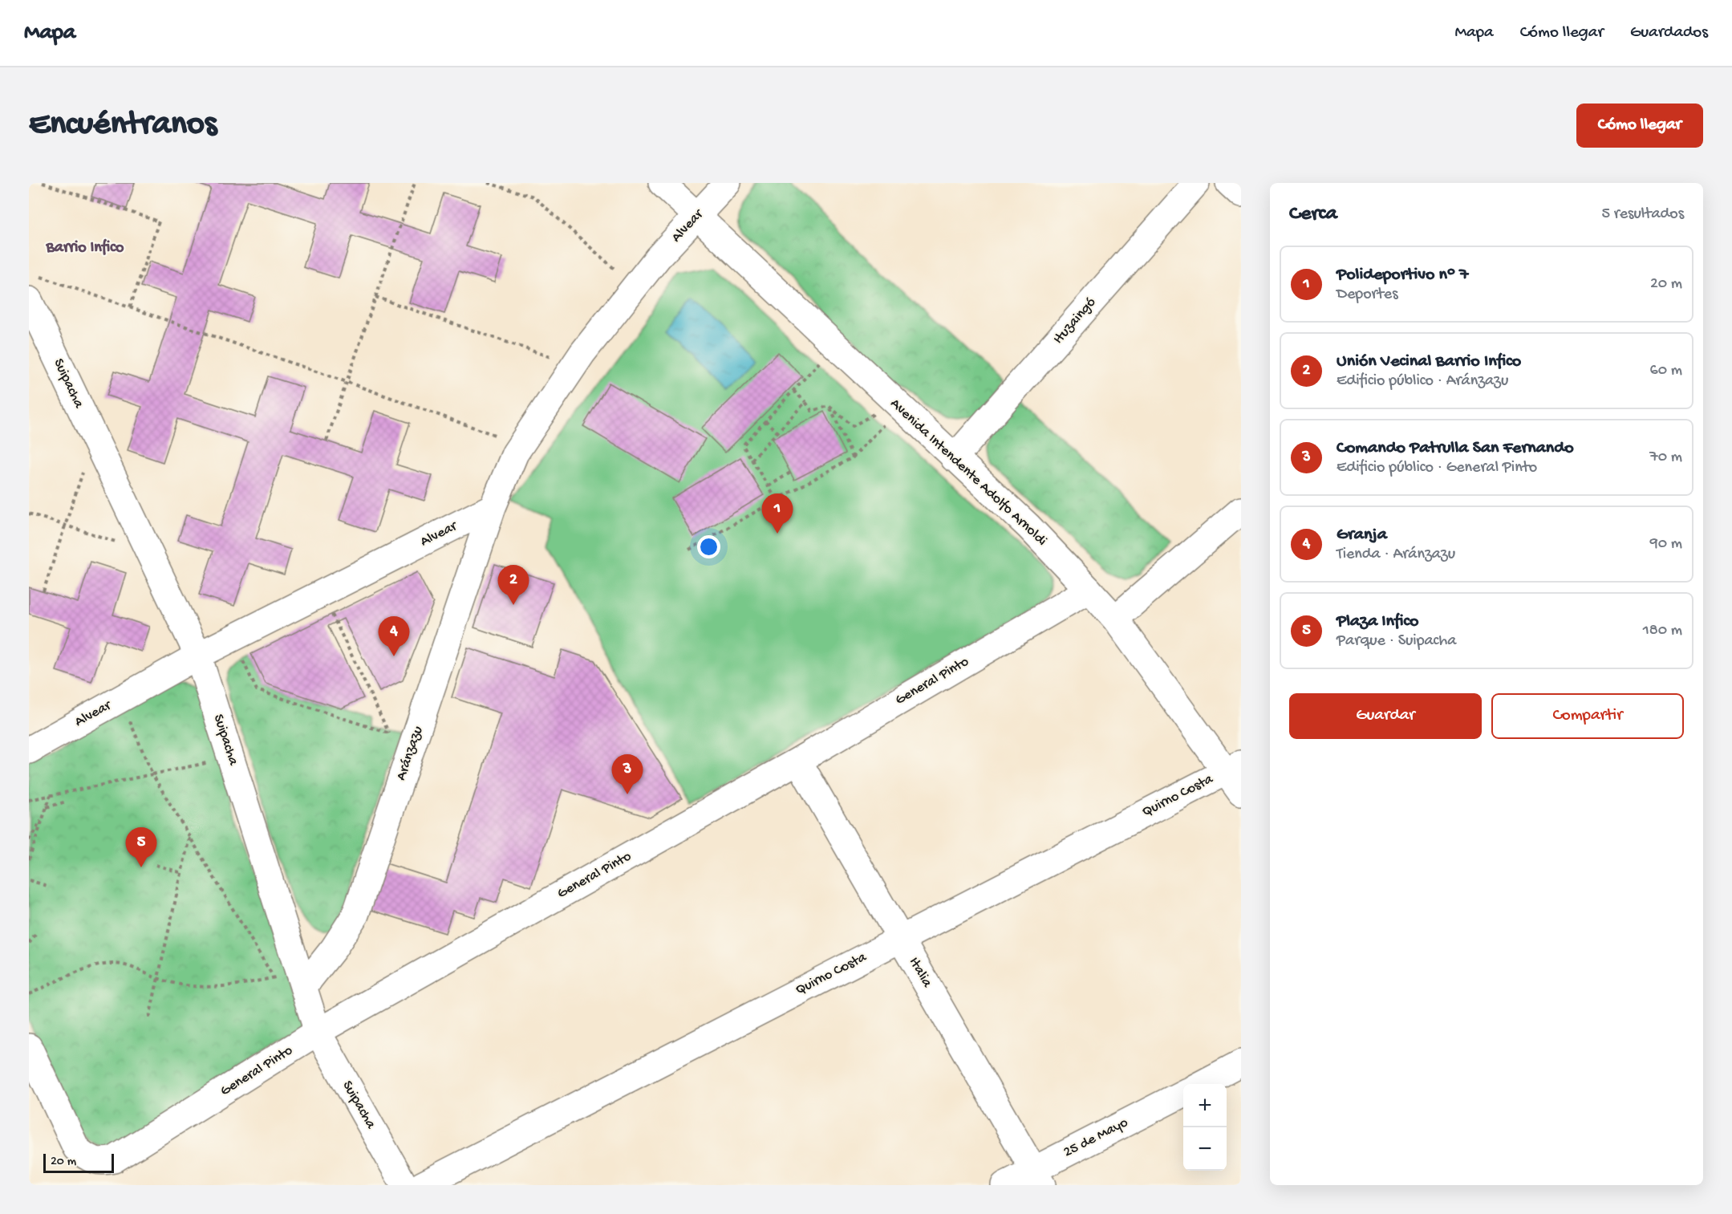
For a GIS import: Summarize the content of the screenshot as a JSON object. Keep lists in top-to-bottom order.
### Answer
{
  "streets": {
    "street": [
      "Alvear",
      "Ituzaingó",
      "Suipacha",
      "Avenida Intendente Adolfo Arnoldi",
      "General Pinto",
      "Aránzazu",
      "Quirno Costa",
      "Italia",
      "25 de Mayo"
    ]
  },
  "crossings": [
    ["Alvear", "Suipacha"],
    ["Alvear", "Avenida Intendente Adolfo Arnoldi"],
    ["Alvear", "Aránzazu"],
    ["Ituzaingó", "Avenida Intendente Adolfo Arnoldi"],
    ["Suipacha", "General Pinto"],
    ["Suipacha", "Aránzazu"],
    ["Avenida Intendente Adolfo Arnoldi", "General Pinto"],
    ["Avenida Intendente Adolfo Arnoldi", "Quirno Costa"],
    ["General Pinto", "Italia"],
    ["Quirno Costa", "Italia"],
    ["Italia", "25 de Mayo"]
  ],
  "districts": ["Barrio Infico"],
  "scale_bar": "20 m",
  "page": {
    "header": "Mapa",
    "nav": ["Mapa", "Cómo llegar", "Guardados"],
    "buttons": [
      "Cómo llegar",
      ["Guardar", "Compartir"]
    ],
    "title": "Encuéntranos",
    "heading": ["Cerca", "5 resultados"],
    "list": [
      {
        "mark": "1",
        "name": "Polideportivo n° 7",
        "note": "Deportes",
        "value": "20 m"
      },
      {
        "mark": "2",
        "name": "Unión Vecinal Barrio Infico",
        "note": "Edificio público · Aránzazu",
        "value": "60 m"
      },
      {
        "mark": "3",
        "name": "Comando Patrulla San Fernando",
        "note": "Edificio público · General Pinto",
        "value": "70 m"
      },
      {
        "mark": "4",
        "name": "Granja",
        "note": "Tienda · Aránzazu",
        "value": "90 m"
      },
      {
        "mark": "5",
        "name": "Plaza Infico",
        "note": "Parque · Suipacha",
        "value": "180 m"
      }
    ],
    "pins": [
      "1",
      "2",
      "4",
      "3",
      "5"
    ],
    "map_buttons": ["+", "−"],
    "scale": "20 m"
  }
}
